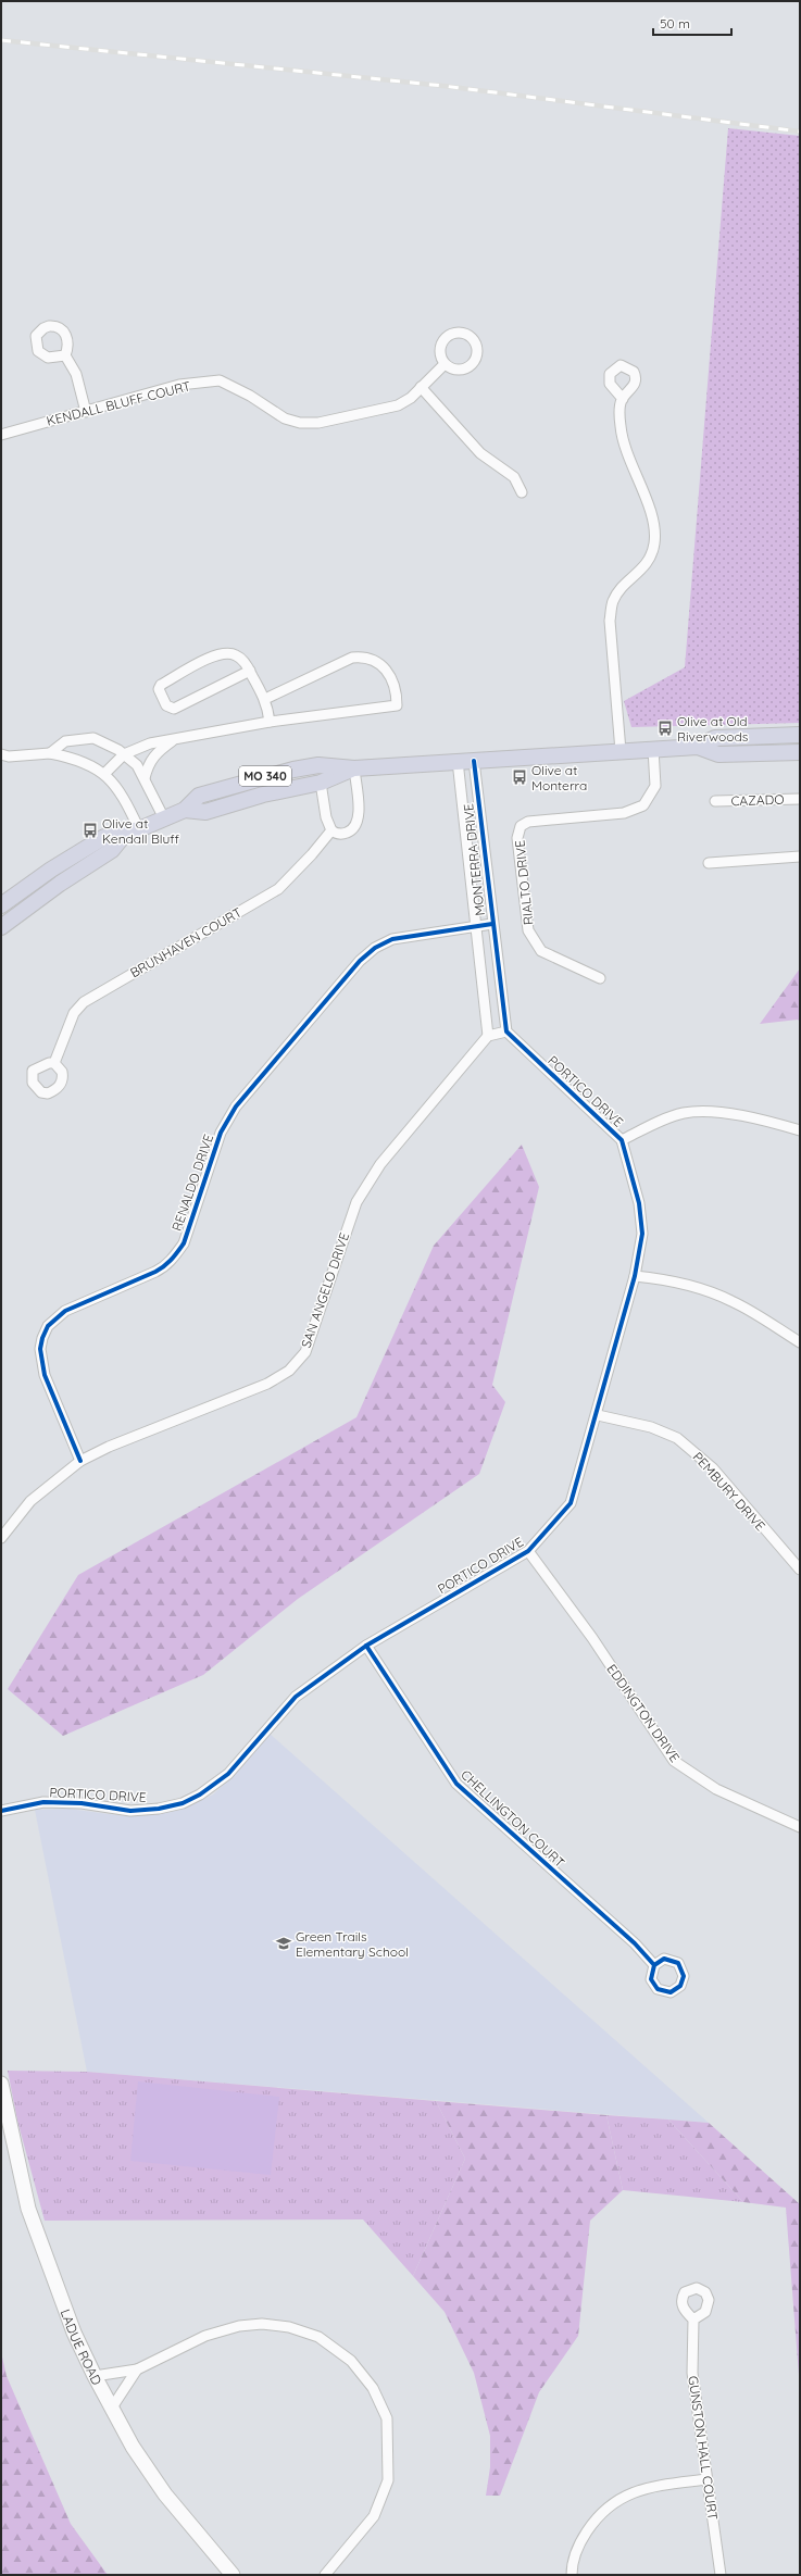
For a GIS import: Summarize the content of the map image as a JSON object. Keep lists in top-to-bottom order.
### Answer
{
  "streets": {
    "main road": ["MO 340", "LADUE ROAD"],
    "street": [
      "KENDALL BLUFF COURT",
      "CAZADO",
      "MONTERRA DRIVE",
      "RIALTO DRIVE",
      "BRUNHAVEN COURT",
      "PORTICO DRIVE",
      "RENALDO DRIVE",
      "SAN ANGELO DRIVE",
      "PEMBURY DRIVE",
      "EDDINGTON DRIVE",
      "CHELLINGTON COURT",
      "GUNSTON HALL COURT"
    ]
  },
  "crossings": [
    ["MO 340", "MONTERRA DRIVE"],
    ["MO 340", "RIALTO DRIVE"],
    ["MONTERRA DRIVE", "PORTICO DRIVE"],
    ["MONTERRA DRIVE", "RENALDO DRIVE"],
    ["MONTERRA DRIVE", "SAN ANGELO DRIVE"],
    ["PORTICO DRIVE", "PEMBURY DRIVE"],
    ["PORTICO DRIVE", "EDDINGTON DRIVE"],
    ["PORTICO DRIVE", "CHELLINGTON COURT"],
    ["RENALDO DRIVE", "SAN ANGELO DRIVE"]
  ],
  "places": {
    "bus stop": ["Olive at Old Riverwoods", "Olive at Monterra", "Olive at Kendall Bluff"],
    "school or university": ["Green Trails Elementary School"]
  },
  "scale_bar": "50 m"
}
